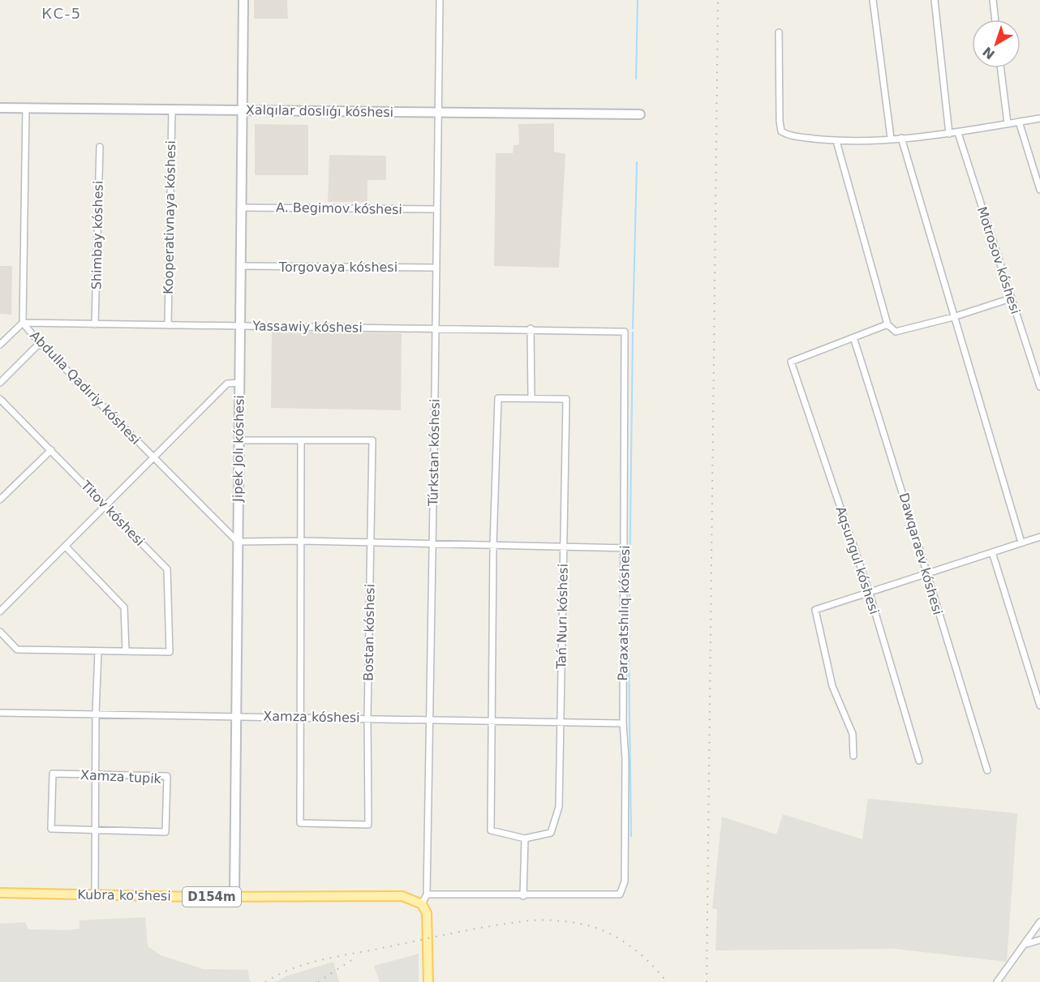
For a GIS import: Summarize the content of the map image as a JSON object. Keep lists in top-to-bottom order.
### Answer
{
  "streets": {
    "main road": ["Kubra ko'shesi", "D154m"],
    "street": [
      "Xalqılar doslıǵı kóshesi",
      "A. Begimov kóshesi",
      "Kooperativnaya kóshesi",
      "Shimbay kóshesi",
      "Motrosov kóshesi",
      "Torgovaya kóshesi",
      "Yassawiy kóshesi",
      "Abdulla Qadıriy kóshesi",
      "Jipek Jolı kóshesi",
      "Túrkstan kóshesi",
      "Titov kóshesi",
      "Dawqaraev kóshesi",
      "Aqsungul kóshesi",
      "Paraxatshılıq kóshesi",
      "Tań Nurı kóshesi",
      "Bostan kóshesi",
      "Xamza kóshesi",
      "Xamza tupik"
    ]
  },
  "crossings": [
    ["Xalqılar doslıǵı kóshesi", "Kooperativnaya kóshesi"],
    ["Xalqılar doslıǵı kóshesi", "Abdulla Qadıriy kóshesi"],
    ["Xalqılar doslıǵı kóshesi", "Jipek Jolı kóshesi"],
    ["Xalqılar doslıǵı kóshesi", "Túrkstan kóshesi"],
    ["A. Begimov kóshesi", "Jipek Jolı kóshesi"],
    ["A. Begimov kóshesi", "Túrkstan kóshesi"],
    ["Kooperativnaya kóshesi", "Yassawiy kóshesi"],
    ["Shimbay kóshesi", "Yassawiy kóshesi"],
    ["Torgovaya kóshesi", "Jipek Jolı kóshesi"],
    ["Torgovaya kóshesi", "Túrkstan kóshesi"],
    ["Yassawiy kóshesi", "Abdulla Qadıriy kóshesi"],
    ["Yassawiy kóshesi", "Jipek Jolı kóshesi"],
    ["Yassawiy kóshesi", "Túrkstan kóshesi"],
    ["Yassawiy kóshesi", "Paraxatshılıq kóshesi"],
    ["Abdulla Qadıriy kóshesi", "Jipek Jolı kóshesi"],
    ["Jipek Jolı kóshesi", "Xamza kóshesi"],
    ["Jipek Jolı kóshesi", "Kubra ko'shesi"],
    ["Túrkstan kóshesi", "Xamza kóshesi"],
    ["Túrkstan kóshesi", "Kubra ko'shesi"],
    ["Dawqaraev kóshesi", "Aqsungul kóshesi"],
    ["Paraxatshılıq kóshesi", "Xamza kóshesi"],
    ["Tań Nurı kóshesi", "Xamza kóshesi"],
    ["Bostan kóshesi", "Xamza kóshesi"]
  ],
  "districts": ["КС-5"],
  "north": "bottom left"
}
